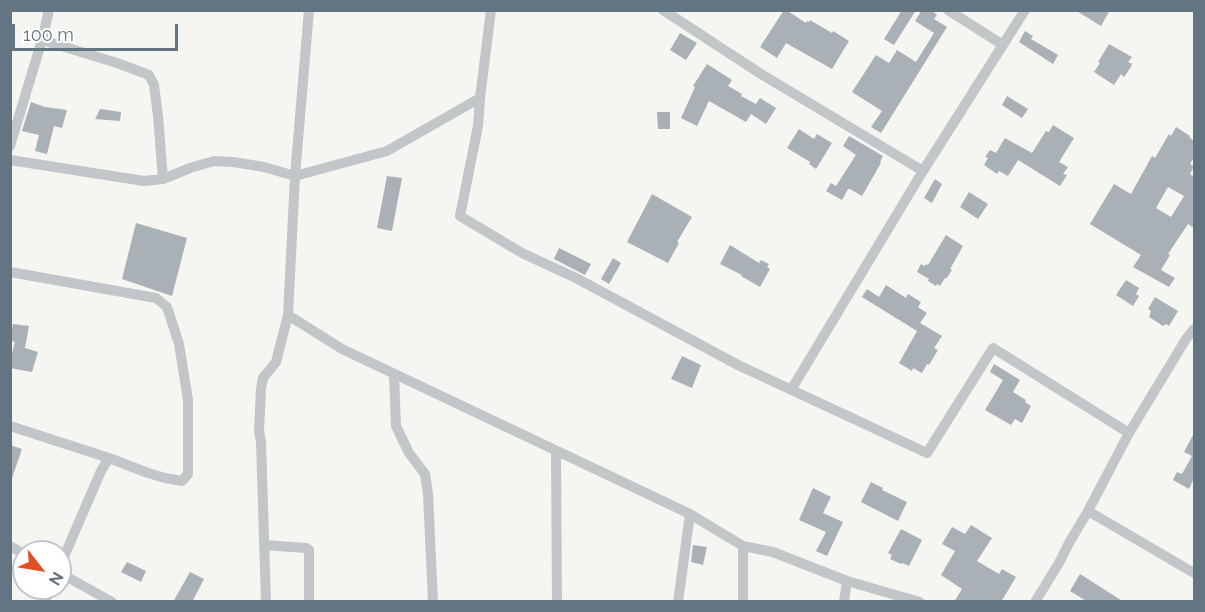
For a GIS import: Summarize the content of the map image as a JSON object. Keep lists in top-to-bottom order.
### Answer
{
  "scale_bar": "100 m",
  "north": "bottom right"
}
